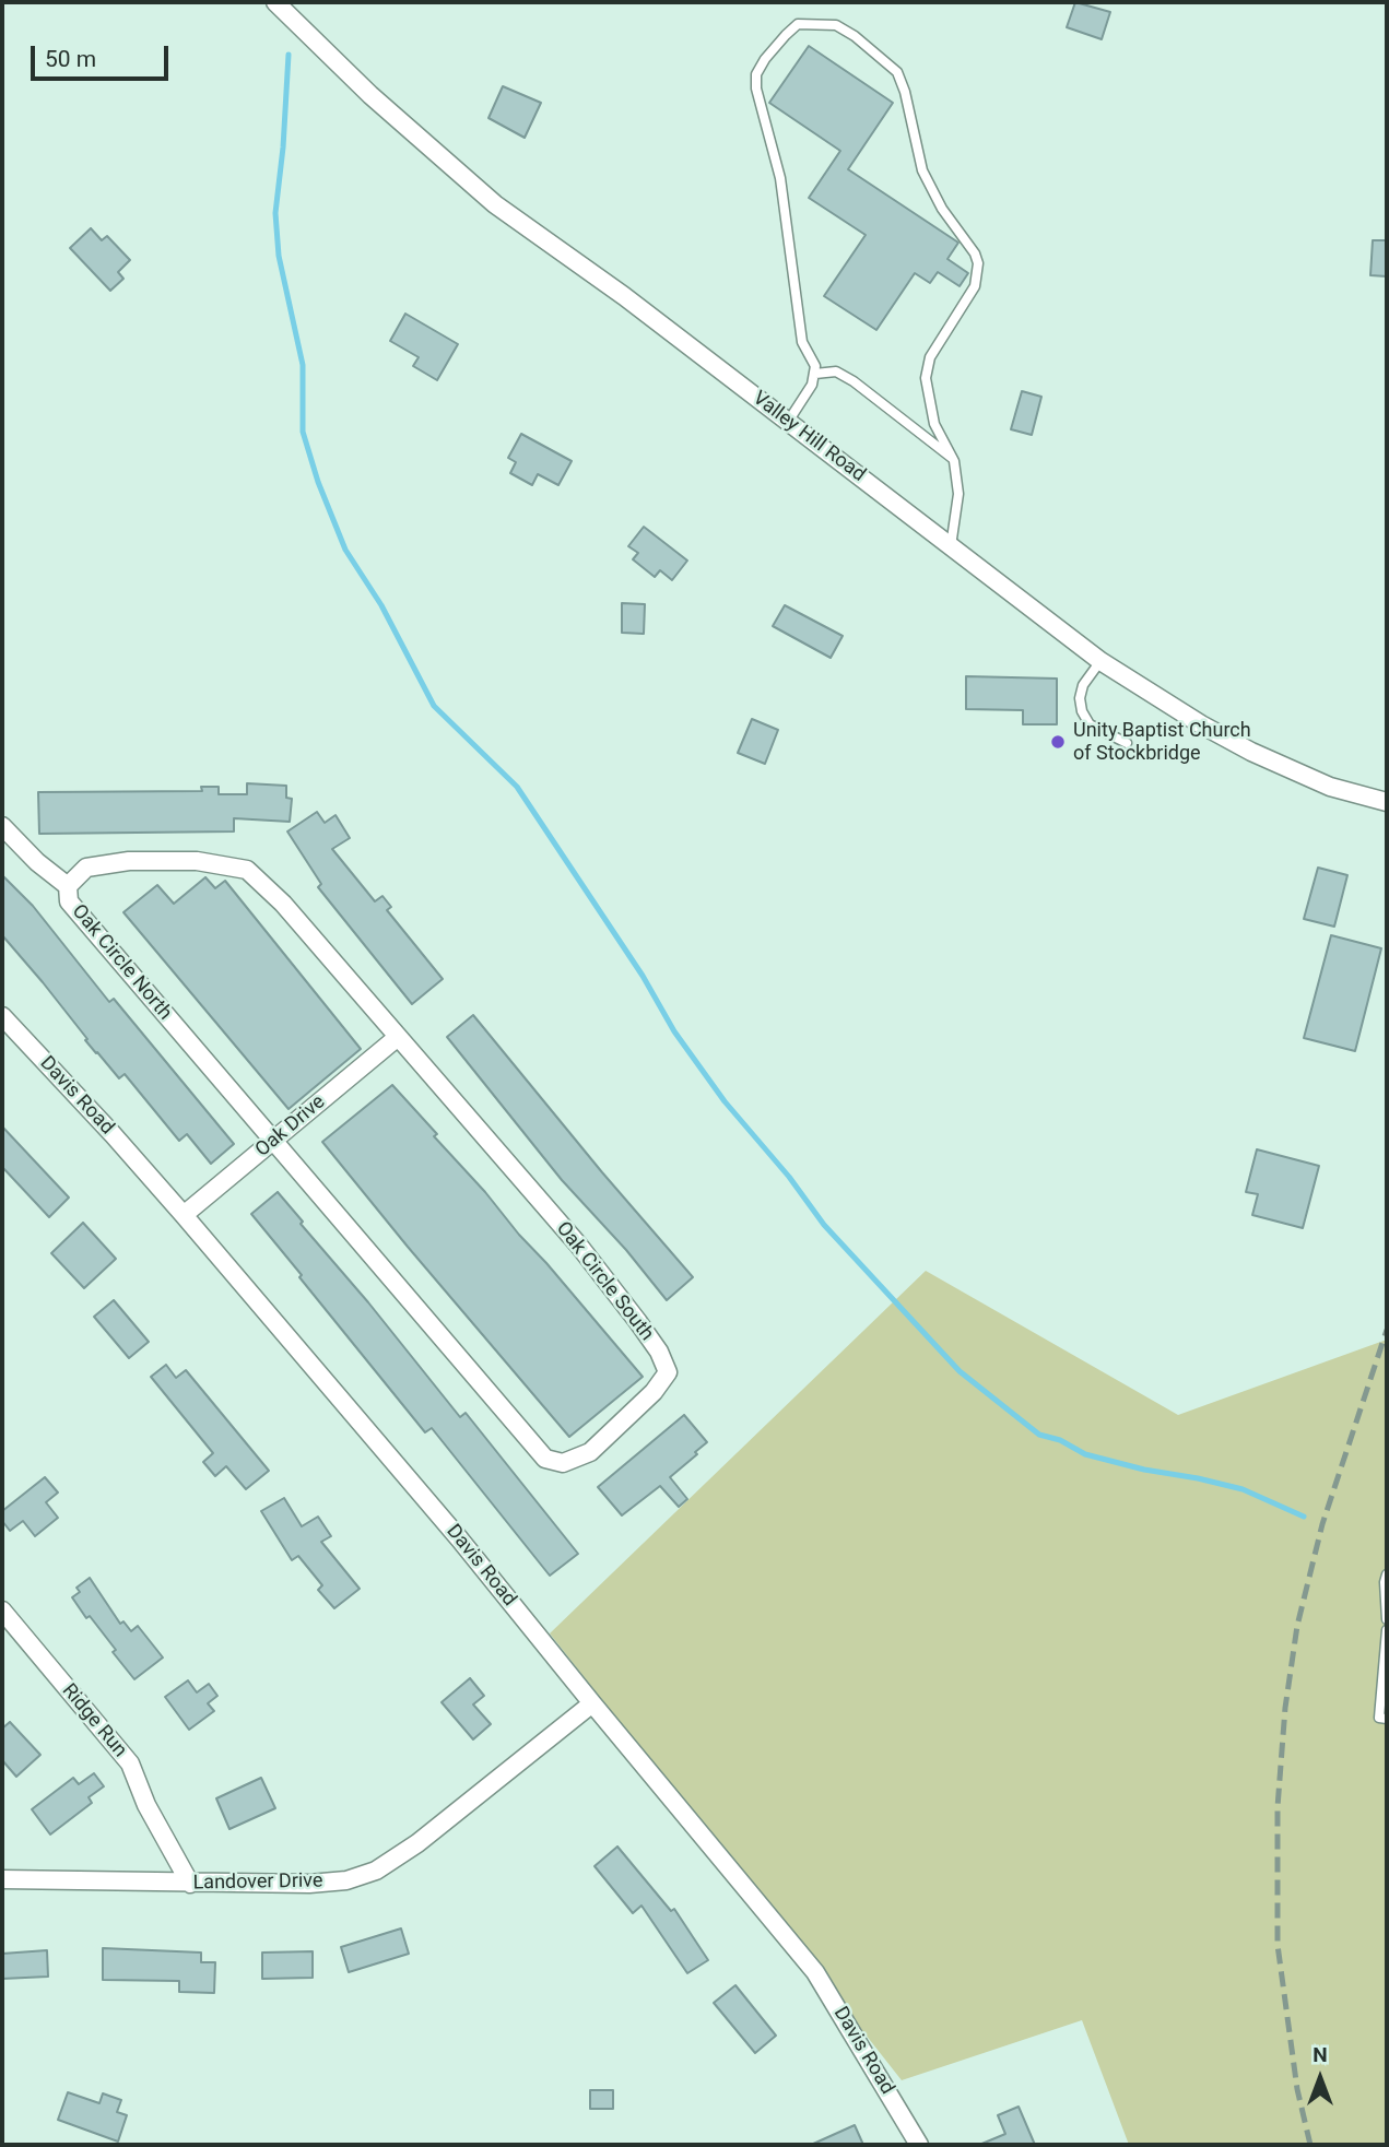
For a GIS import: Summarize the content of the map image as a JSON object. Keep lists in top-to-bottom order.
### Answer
{
  "streets": {
    "street": [
      "Valley Hill Road",
      "Oak Circle North",
      "Davis Road",
      "Oak Drive",
      "Oak Circle South",
      "Ridge Run",
      "Landover Drive"
    ]
  },
  "crossings": [
    ["Oak Circle North", "Oak Drive"],
    ["Oak Circle North", "Oak Circle South"],
    ["Davis Road", "Oak Drive"],
    ["Davis Road", "Landover Drive"],
    ["Oak Drive", "Oak Circle South"],
    ["Ridge Run", "Landover Drive"]
  ],
  "places": ["Unity Baptist Church of Stockbridge"],
  "scale_bar": "50 m",
  "north": "top"
}
